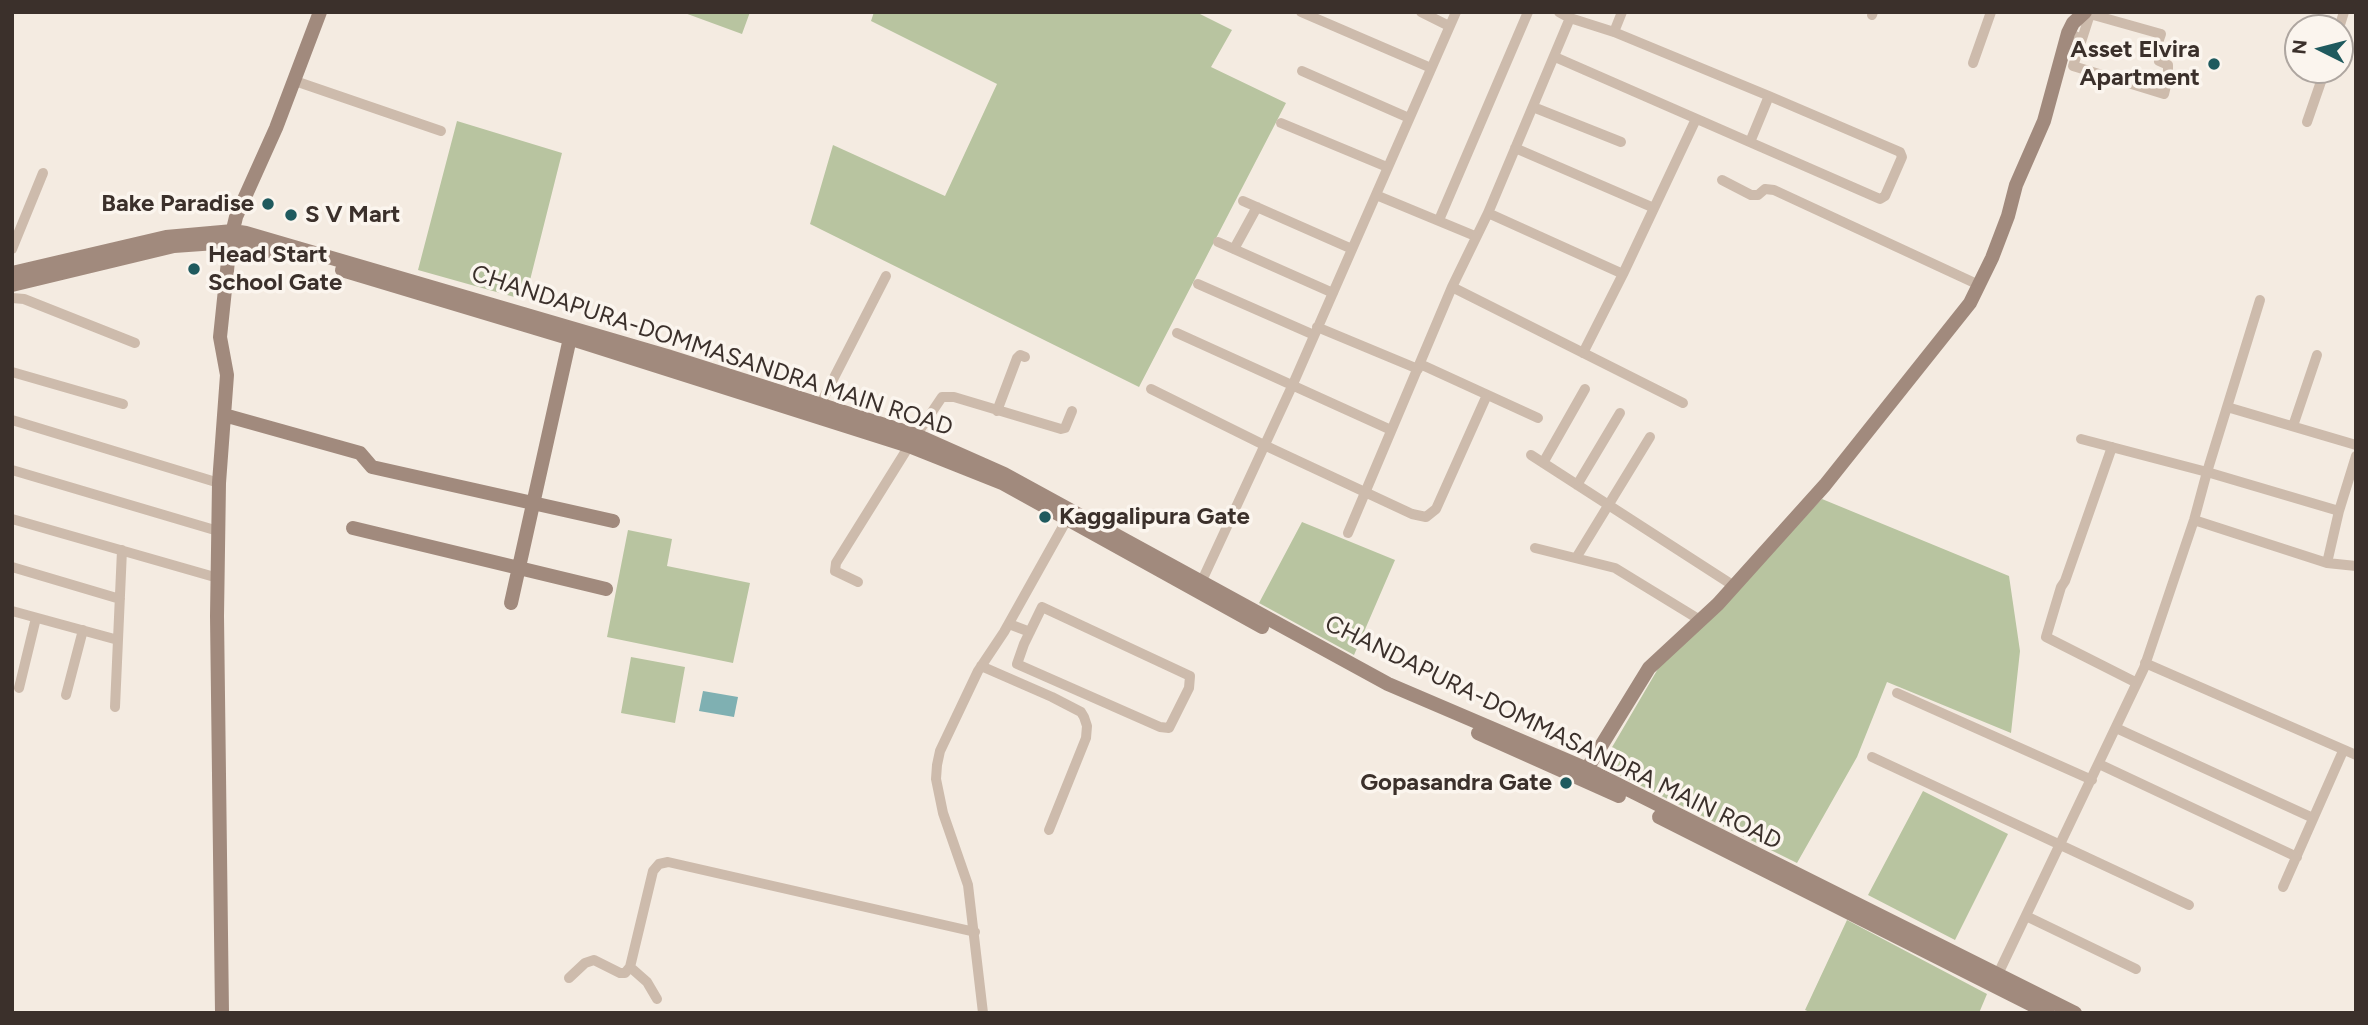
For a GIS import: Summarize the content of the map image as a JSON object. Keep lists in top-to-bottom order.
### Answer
{
  "streets": {
    "main road": ["CHANDAPURA-DOMMASANDRA MAIN ROAD"]
  },
  "places": [
    "Asset Elvira Apartment",
    "Bake Paradise",
    "S V Mart",
    "Head Start School Gate",
    "Kaggalipura Gate",
    "Gopasandra Gate"
  ],
  "north": "left"
}
